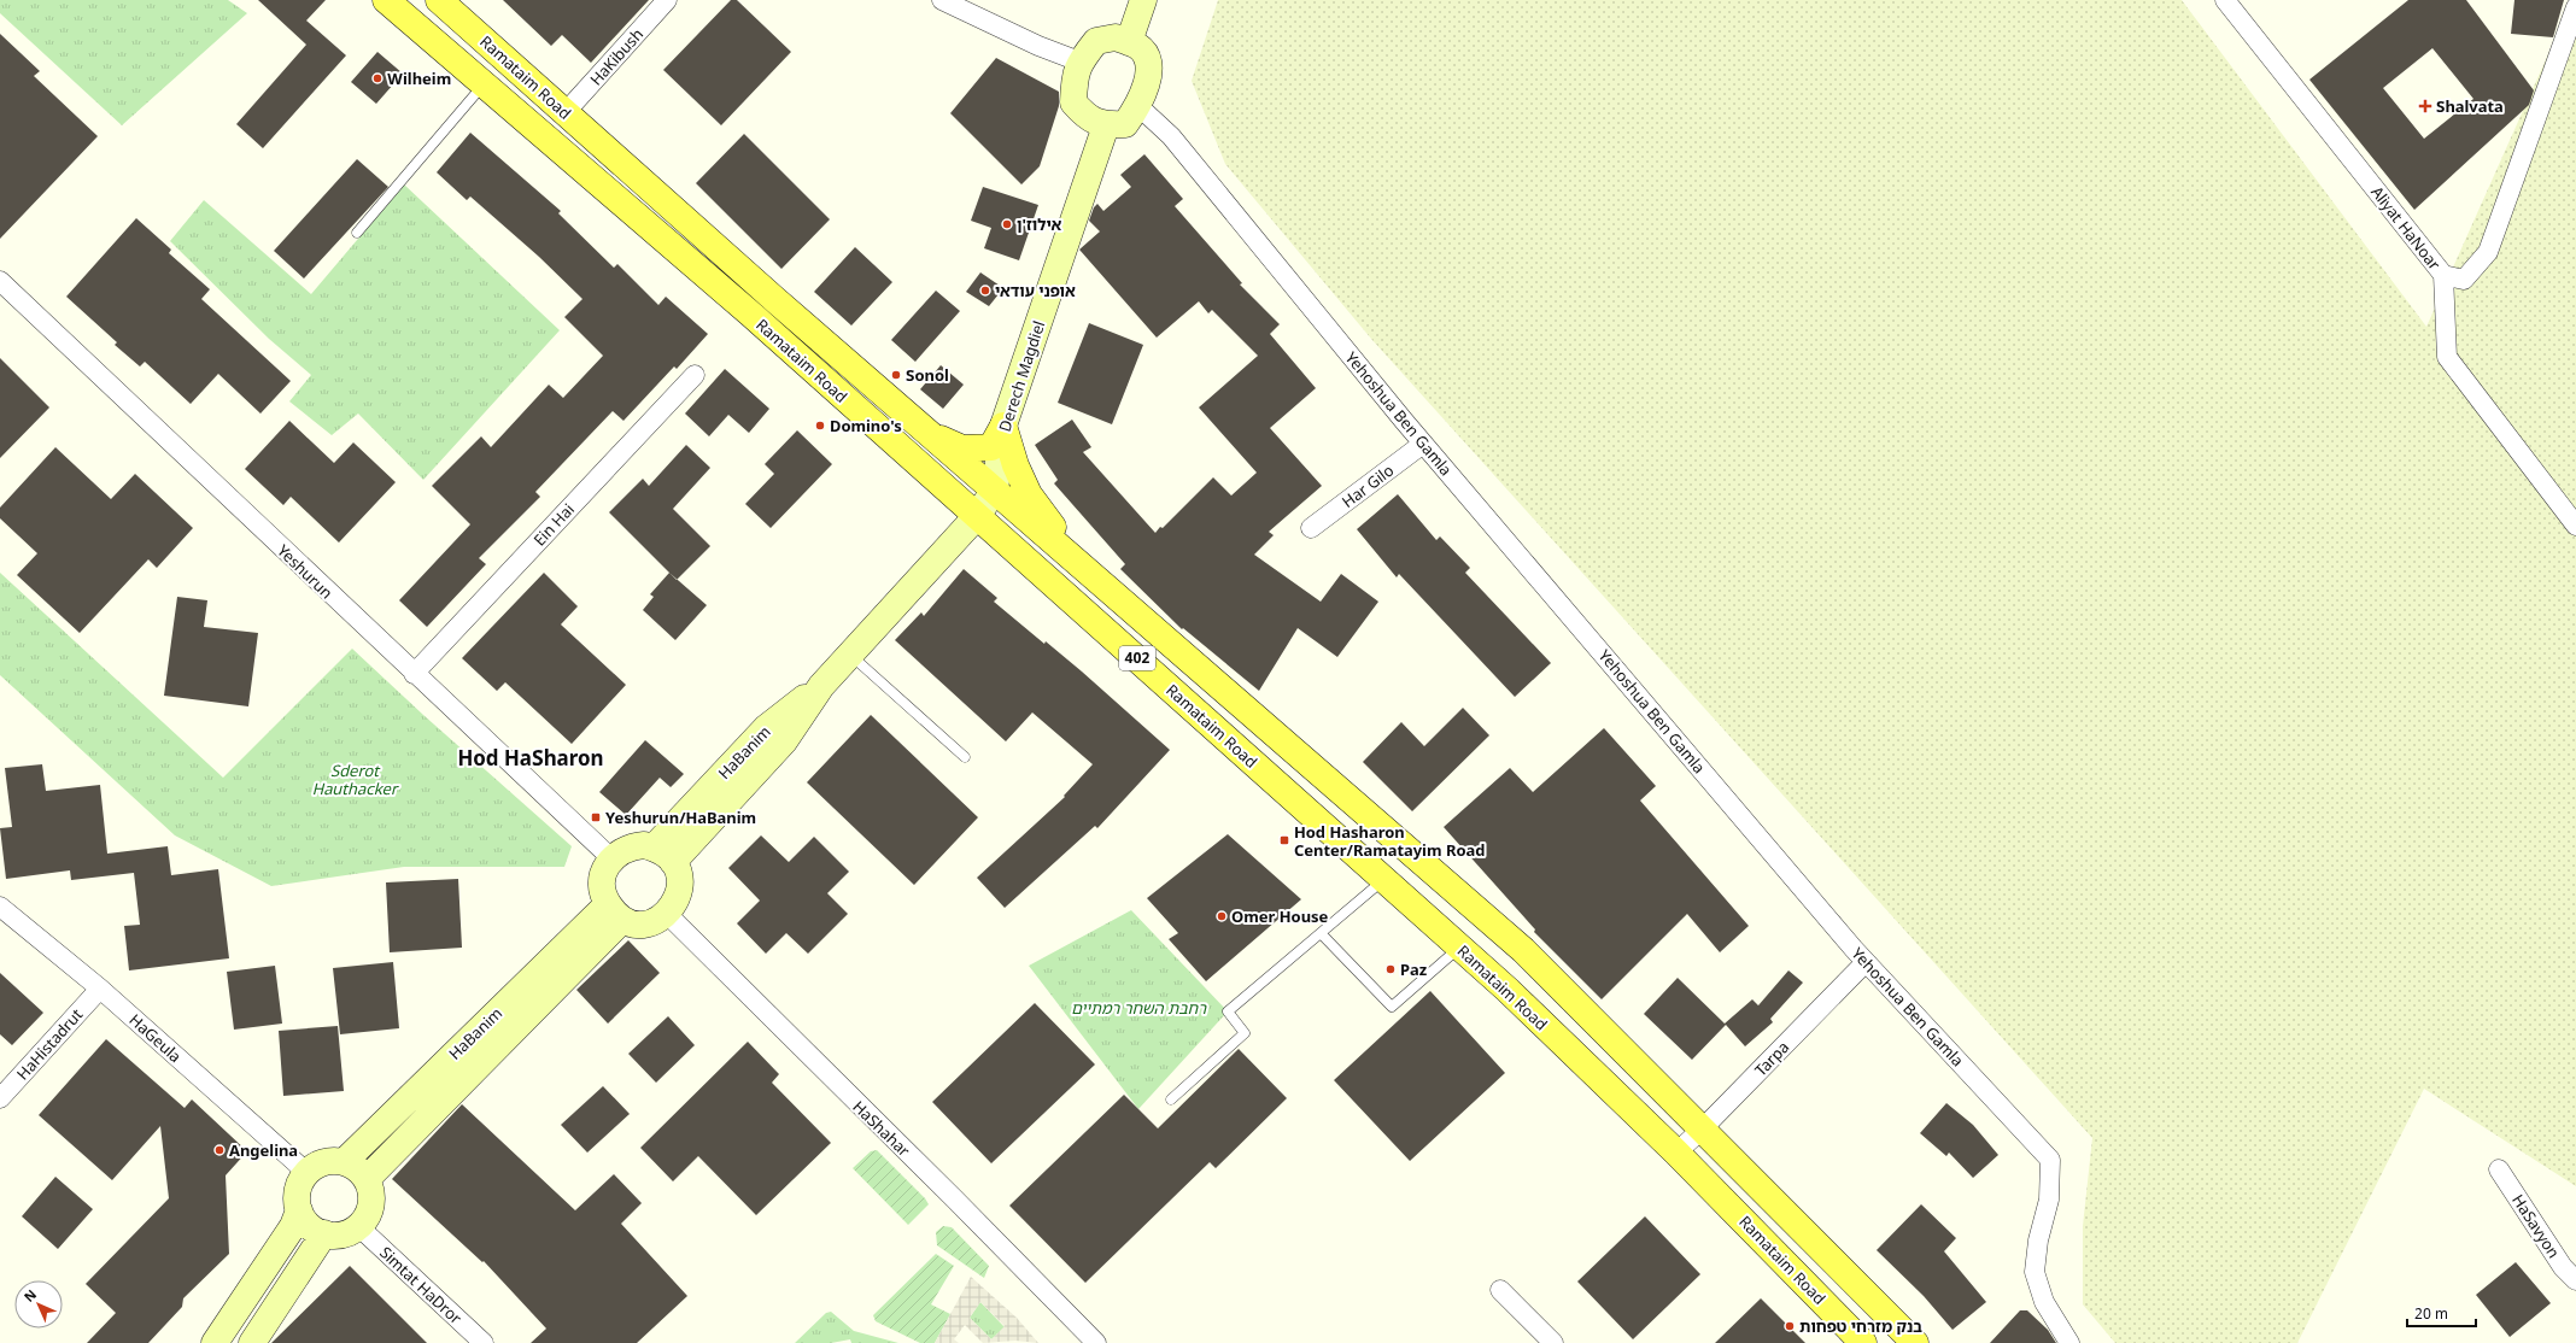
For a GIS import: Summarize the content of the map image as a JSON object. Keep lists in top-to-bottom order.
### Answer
{
  "streets": {
    "main road": ["Ramataim Road", "402"],
    "street": [
      "HaKibush",
      "Aliyat HaNoar",
      "Derech Magdiel",
      "Yehoshua Ben Gamla",
      "Har Gilo",
      "Ein Hai",
      "Yeshurun",
      "HaBanim",
      "HaGeula",
      "HaHistadrut",
      "Tarpa",
      "HaShahar",
      "HaSavyon",
      "Simtat HaDror"
    ]
  },
  "crossings": [
    ["HaKibush", "Ramataim Road"],
    ["Ramataim Road", "Derech Magdiel"],
    ["Ramataim Road", "HaBanim"],
    ["Ramataim Road", "Tarpa"],
    ["Derech Magdiel", "Yehoshua Ben Gamla"],
    ["Derech Magdiel", "HaBanim"],
    ["Yehoshua Ben Gamla", "Har Gilo"],
    ["Yehoshua Ben Gamla", "Tarpa"],
    ["Ein Hai", "Yeshurun"],
    ["Yeshurun", "HaBanim"],
    ["Yeshurun", "HaShahar"],
    ["HaBanim", "HaGeula"],
    ["HaBanim", "HaShahar"],
    ["HaBanim", "Simtat HaDror"],
    ["HaGeula", "HaHistadrut"],
    ["HaGeula", "Simtat HaDror"]
  ],
  "districts": ["Hod HaSharon"],
  "parks": ["Sderot Hauthacker", "רחבת השחר רמתיים"],
  "places": {
    "other": [
      "Wilheim",
      "אילוז'ן",
      "אופני עודאי",
      "Sonol",
      "Domino's",
      "Omer House",
      "Paz",
      "Angelina",
      "בנק מזרחי טפחות"
    ],
    "health": ["Shalvata"],
    "transit": ["Yeshurun/HaBanim", "Hod Hasharon Center/Ramatayim Road"]
  },
  "scale_bar": "20 m",
  "north": "top left"
}
